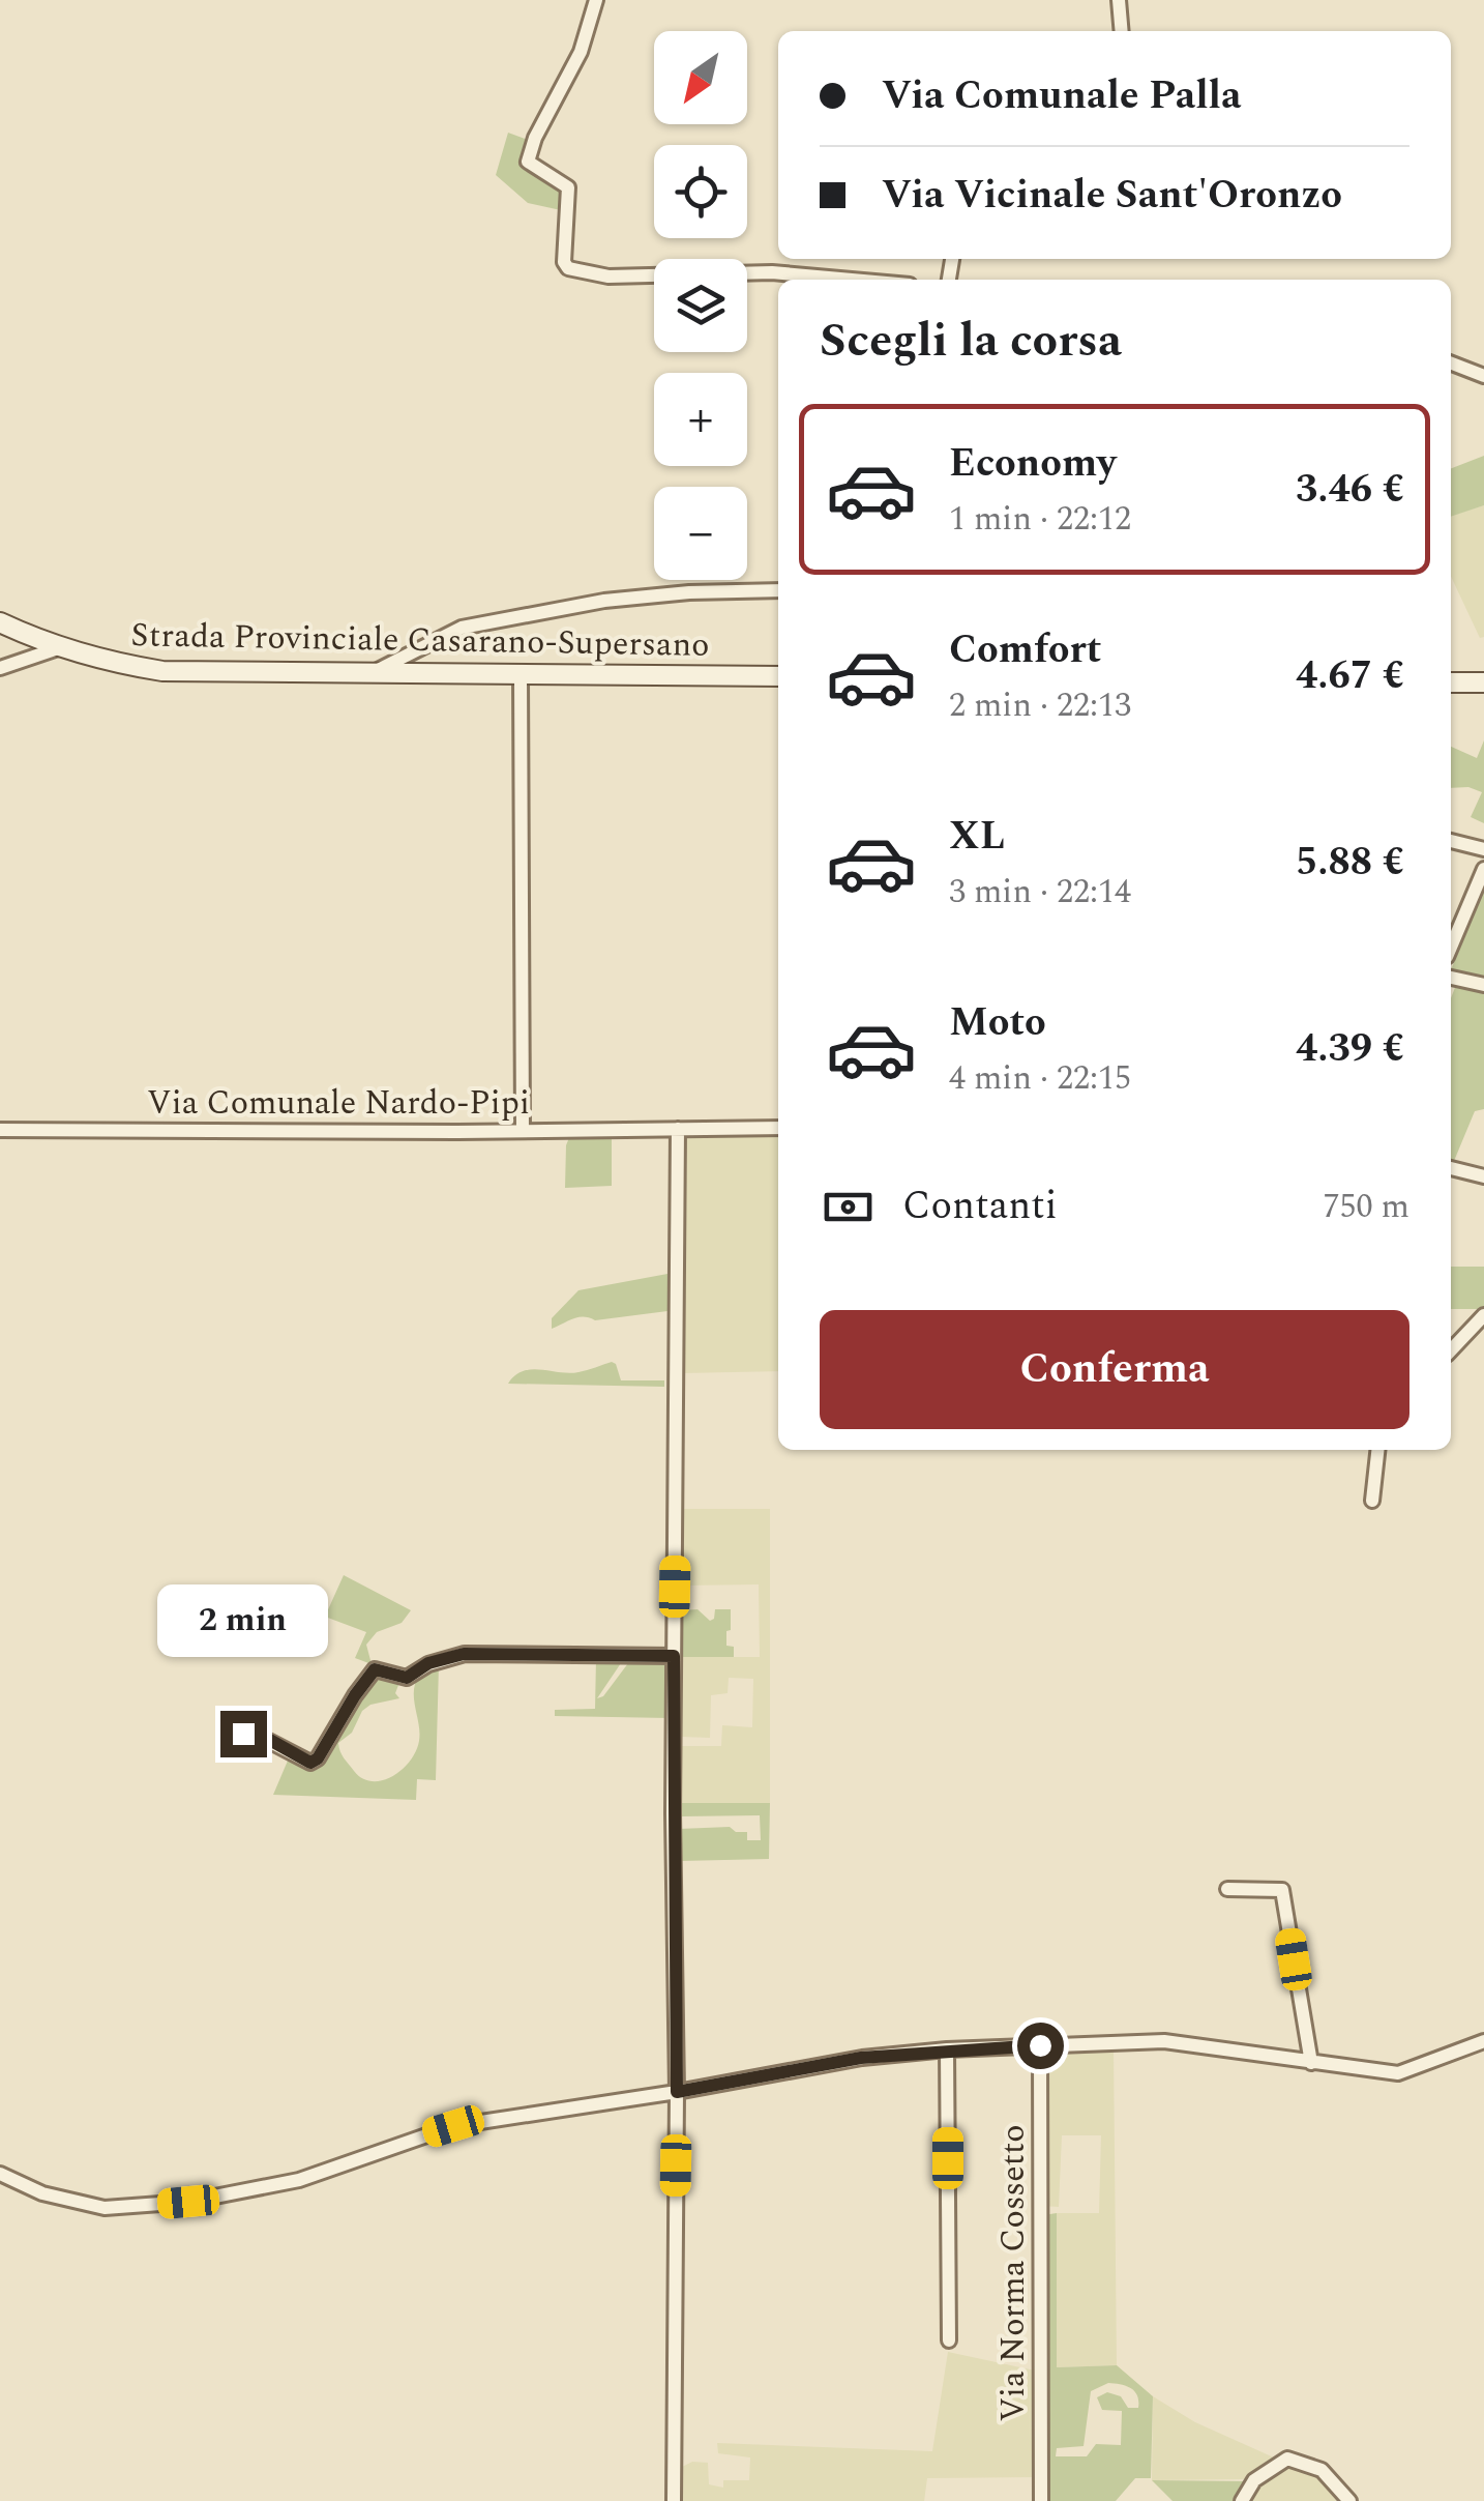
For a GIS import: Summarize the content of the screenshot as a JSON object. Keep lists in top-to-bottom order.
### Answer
{
  "streets": {
    "main road": ["Strada Provinciale Casarano-Supersano"],
    "street": ["Via Comunale Nardo-Pipi", "Via Norma Cossetto"]
  },
  "north": "bottom left",
  "page": {
    "map_buttons": ["+", "−"],
    "banner": ["Via Comunale Palla", "Via Vicinale Sant'Oronzo"],
    "heading": "Scegli la corsa",
    "list": [
      {
        "name": "Economy",
        "note": "1 min · 22:12",
        "value": "3.46 €"
      },
      {
        "name": "Comfort",
        "note": "2 min · 22:13",
        "value": "4.67 €"
      },
      {
        "name": "XL",
        "note": "3 min · 22:14",
        "value": "5.88 €"
      },
      {
        "name": "Moto",
        "note": "4 min · 22:15",
        "value": "4.39 €"
      }
    ],
    "pay": ["Contanti", "750 m"],
    "buttons": "Conferma",
    "bubble": "2 min"
  }
}
